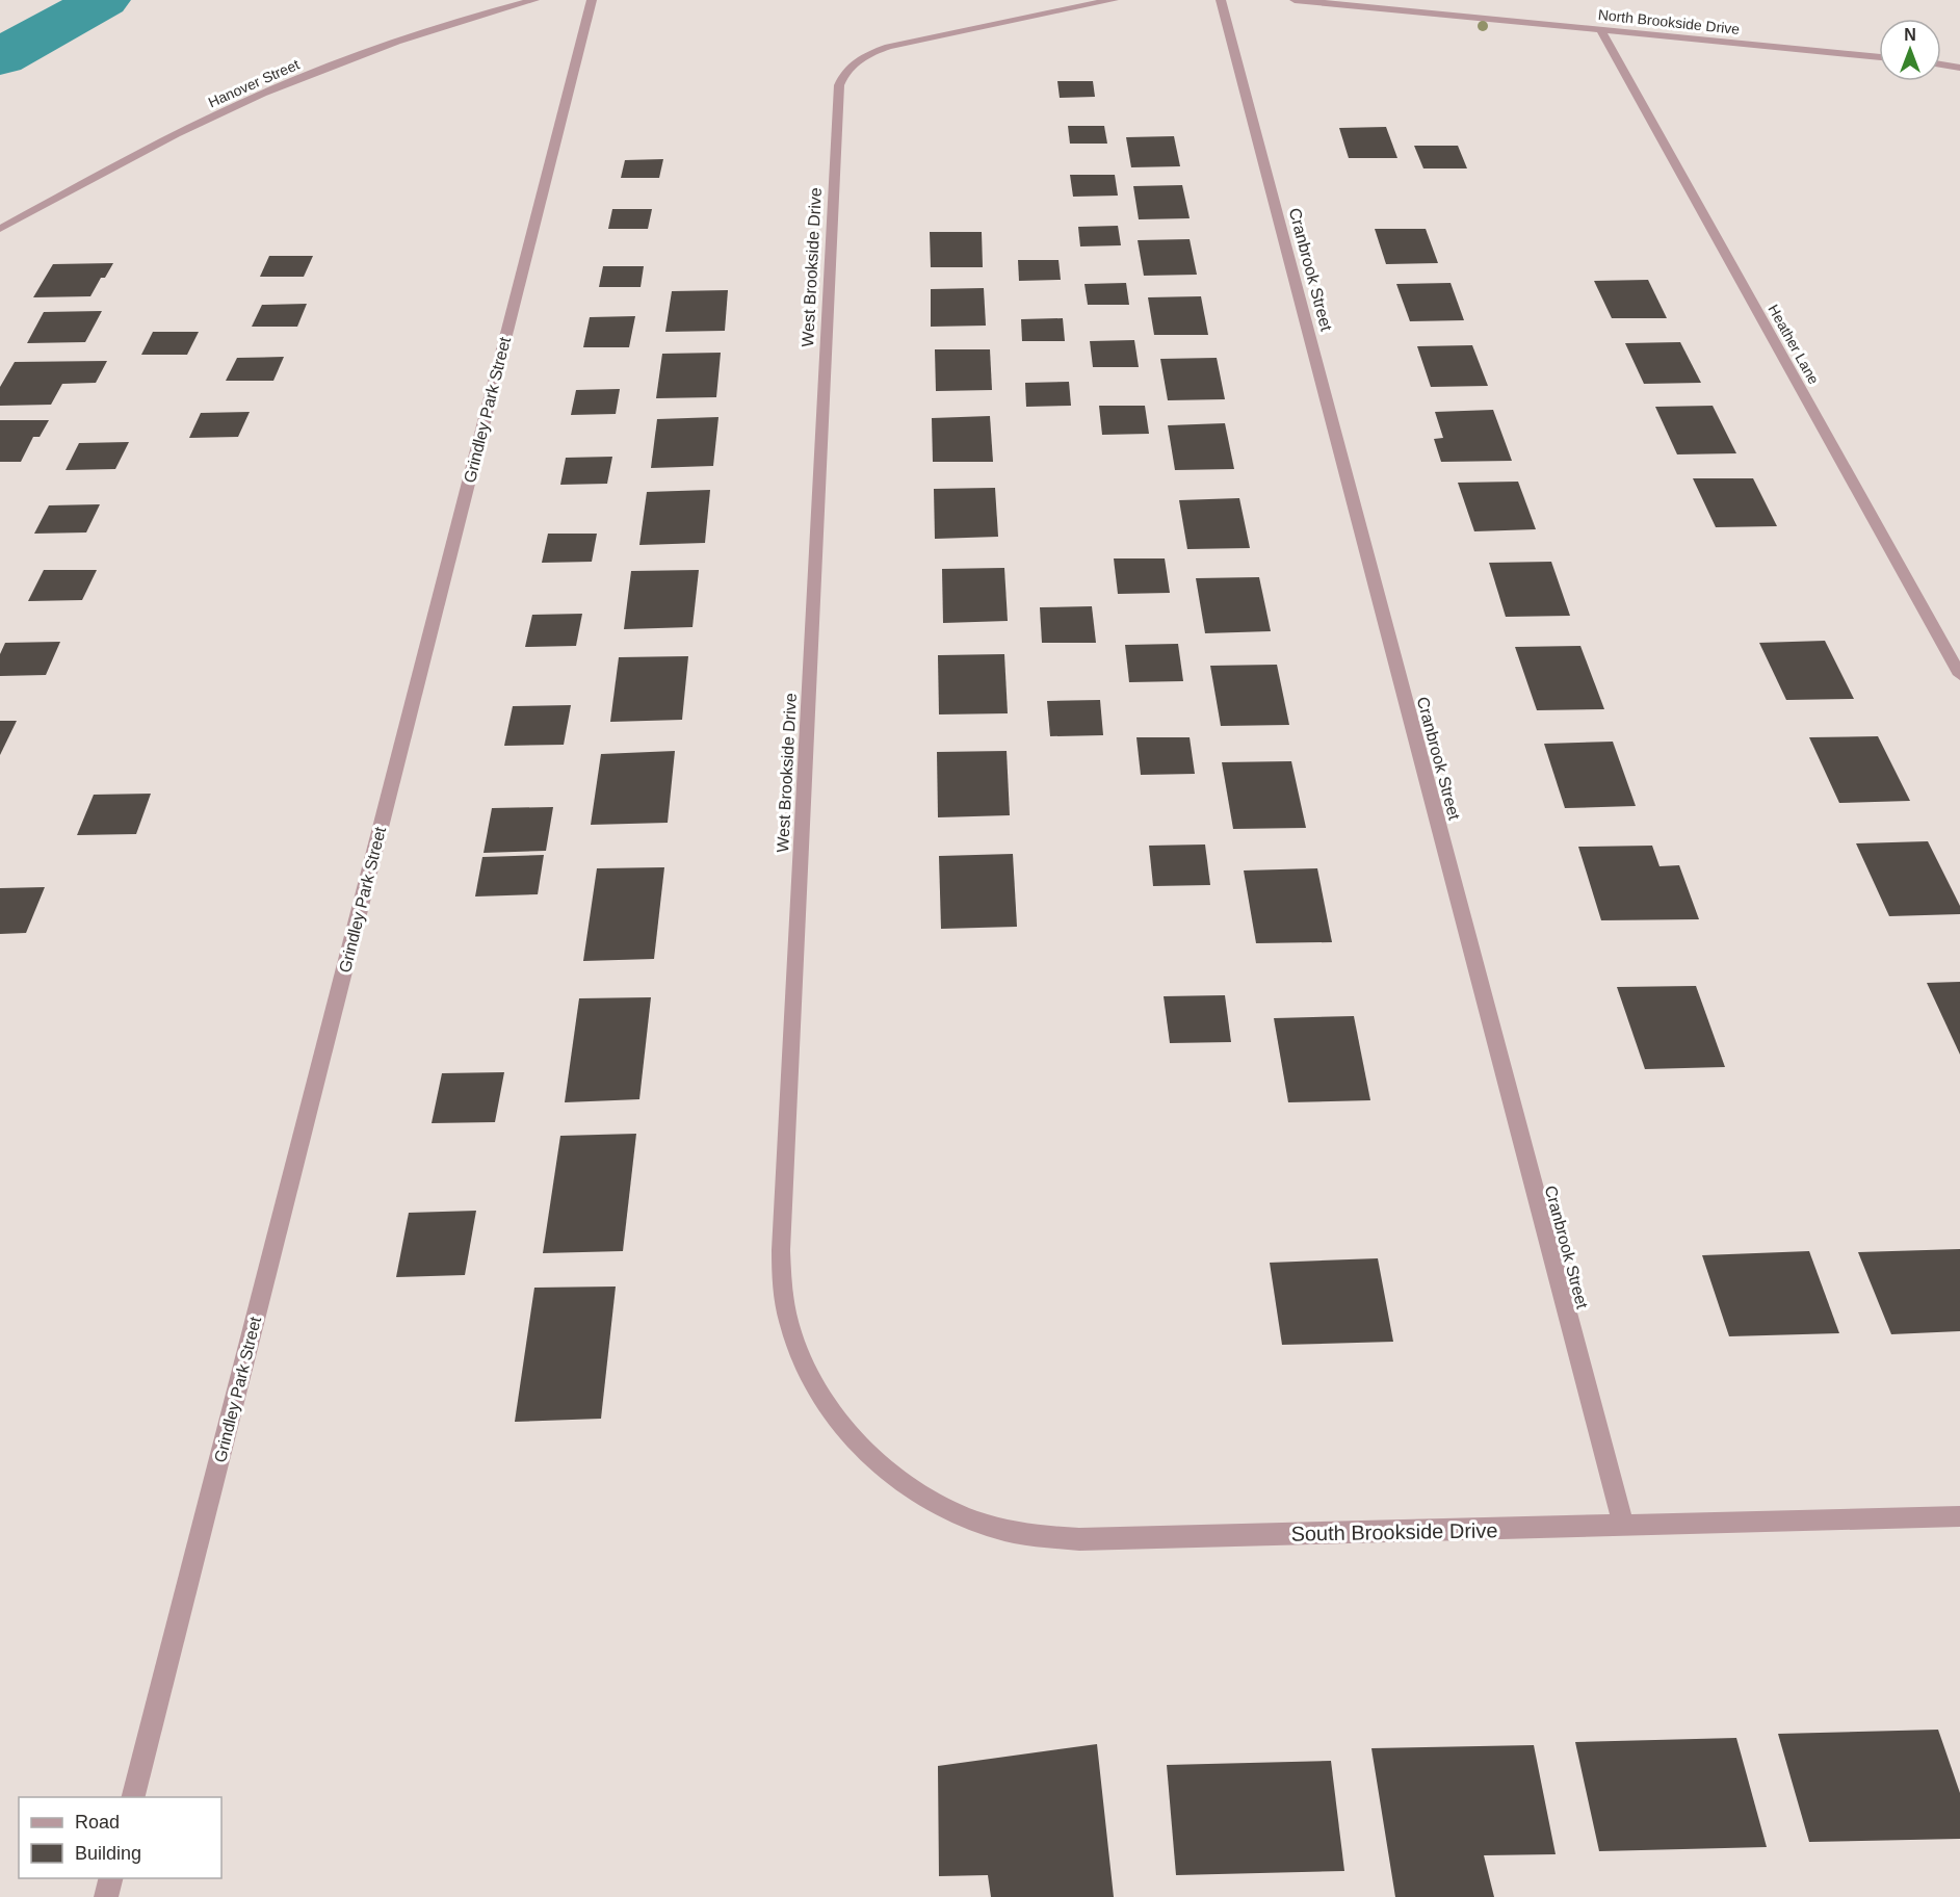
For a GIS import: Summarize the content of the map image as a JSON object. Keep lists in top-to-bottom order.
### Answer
{
  "streets": {
    "street": [
      "North Brookside Drive",
      "Hanover Street",
      "West Brookside Drive",
      "Cranbrook Street",
      "Heather Lane",
      "Grindley Park Street",
      "South Brookside Drive"
    ]
  },
  "crossings": [
    ["North Brookside Drive", "Heather Lane"],
    ["West Brookside Drive", "South Brookside Drive"],
    ["Cranbrook Street", "South Brookside Drive"]
  ],
  "legend": ["Road", "Building"],
  "north": "top"
}
